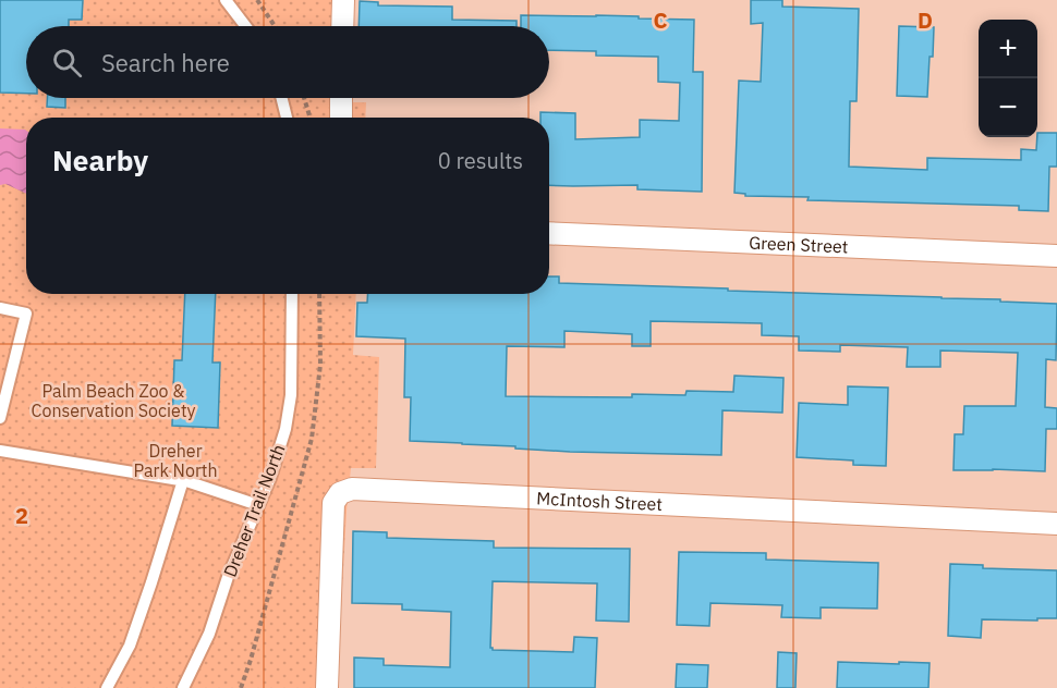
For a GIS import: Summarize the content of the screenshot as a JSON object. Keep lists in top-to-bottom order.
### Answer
{
  "streets": {
    "street": ["Green Street", "McIntosh Street"],
    "lane": ["Dreher Trail North"]
  },
  "parks": ["Palm Beach Zoo & Conservation Society", "Dreher Park North"],
  "page": {
    "map_buttons": ["+", "−"],
    "search": "Search here",
    "heading": ["Nearby", "0 results"]
  },
  "grid": {
    "columns": ["C", "D"],
    "rows": ["2"]
  }
}
